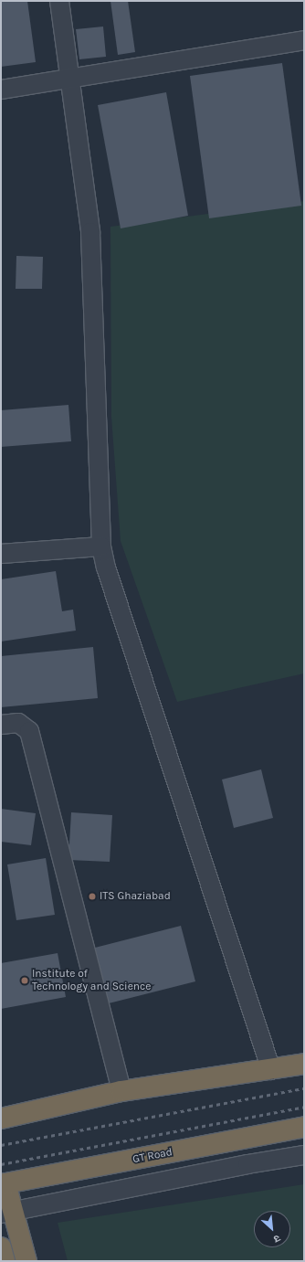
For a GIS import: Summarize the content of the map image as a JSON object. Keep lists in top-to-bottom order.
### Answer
{
  "streets": {
    "highway": ["GT Road"]
  },
  "places": ["ITS Ghaziabad", "Institute of Technology and Science"],
  "north": "bottom right"
}
